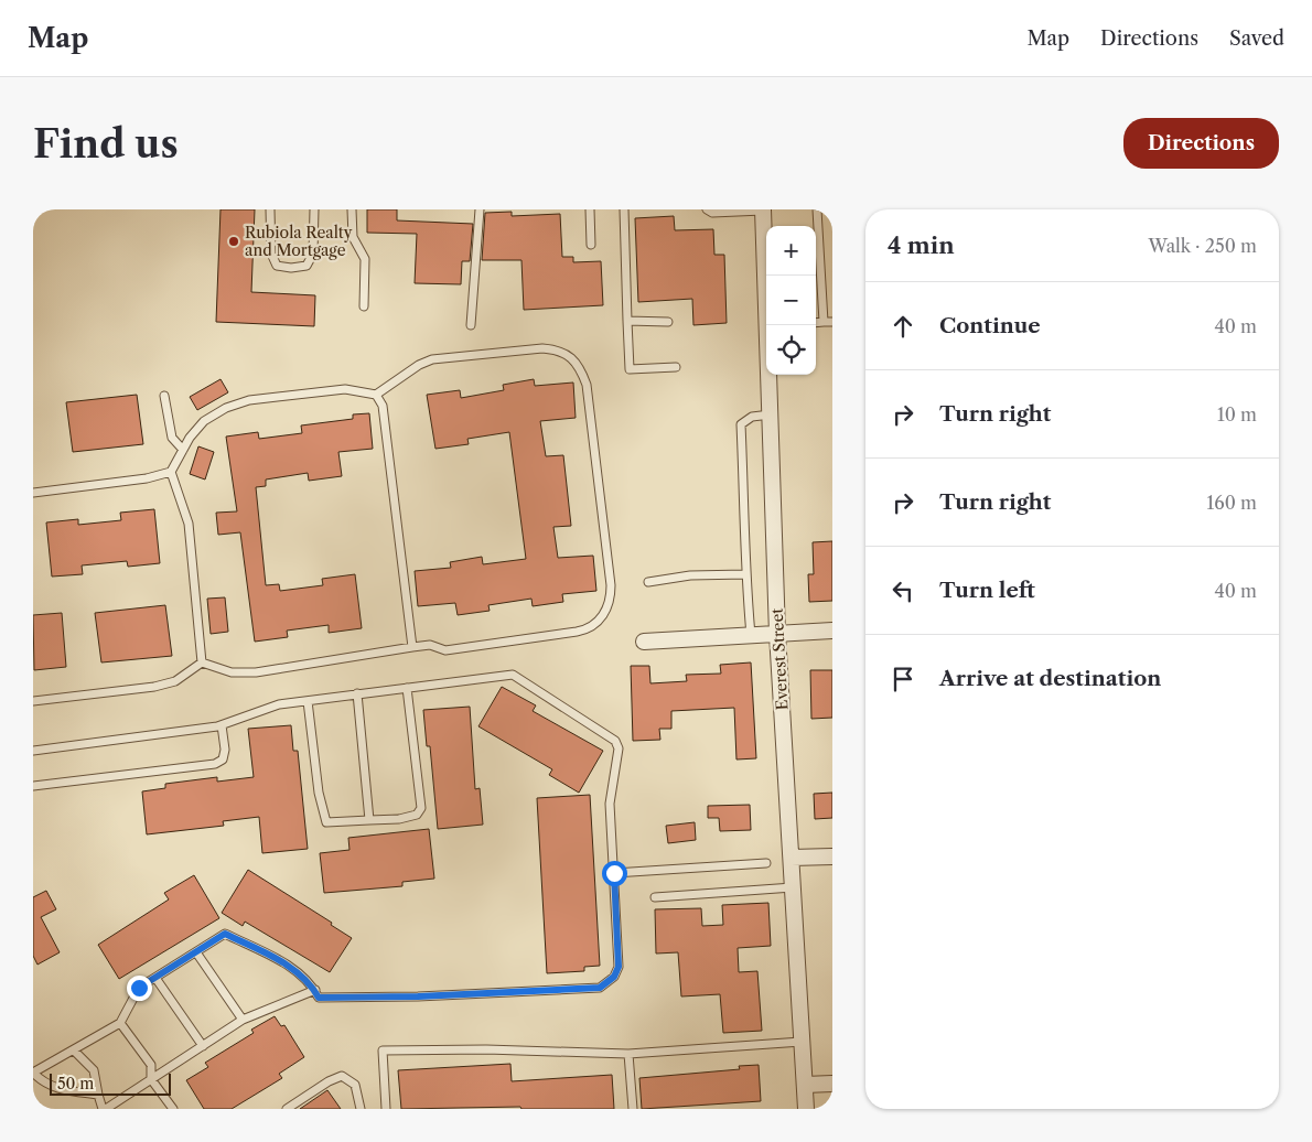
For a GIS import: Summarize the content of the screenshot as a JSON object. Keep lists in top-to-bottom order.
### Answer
{
  "streets": {
    "street": ["Everest Street"]
  },
  "places": ["Rubiola Realty and Mortgage"],
  "scale_bar": "50 m",
  "page": {
    "header": "Map",
    "nav": ["Map", "Directions", "Saved"],
    "buttons": "Directions",
    "title": "Find us",
    "heading": ["4 min", "Walk · 250 m"],
    "map_buttons": ["+", "−"],
    "list": [
      ["Continue", "40 m"],
      ["Turn right", "10 m"],
      ["Turn right", "160 m"],
      ["Turn left", "40 m"],
      "Arrive at destination"
    ],
    "scale": "50 m"
  }
}
